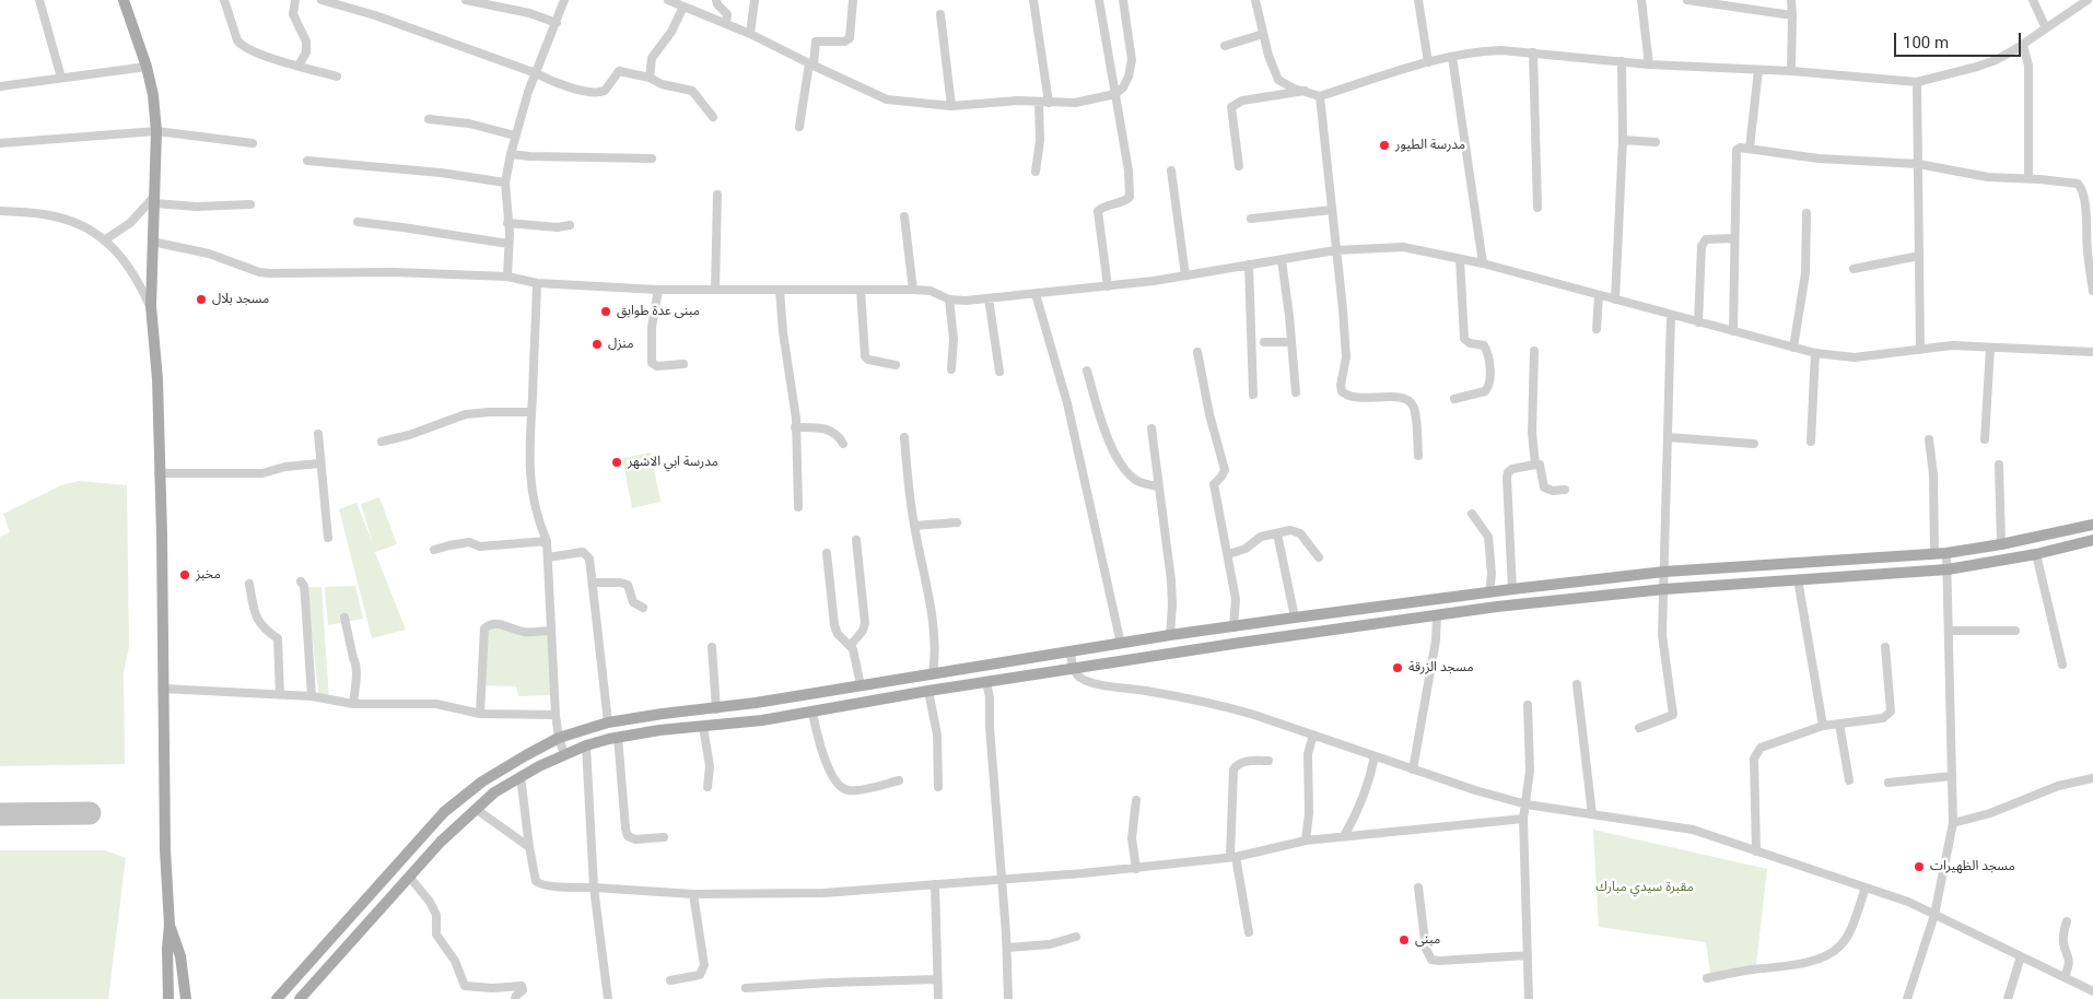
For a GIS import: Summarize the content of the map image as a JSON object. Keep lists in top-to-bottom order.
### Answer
{
  "parks": ["مقبرة سيدي مبارك"],
  "places": [
    "مدرسة الطيور",
    "مسجد بلال",
    "مبنى عدة طوابق",
    "منزل",
    "مدرسة ابي الاشهر",
    "مخبز",
    "مسجد الزرقة",
    "مسجد الظهيرات",
    "مبنى"
  ],
  "scale_bar": "100 m"
}
